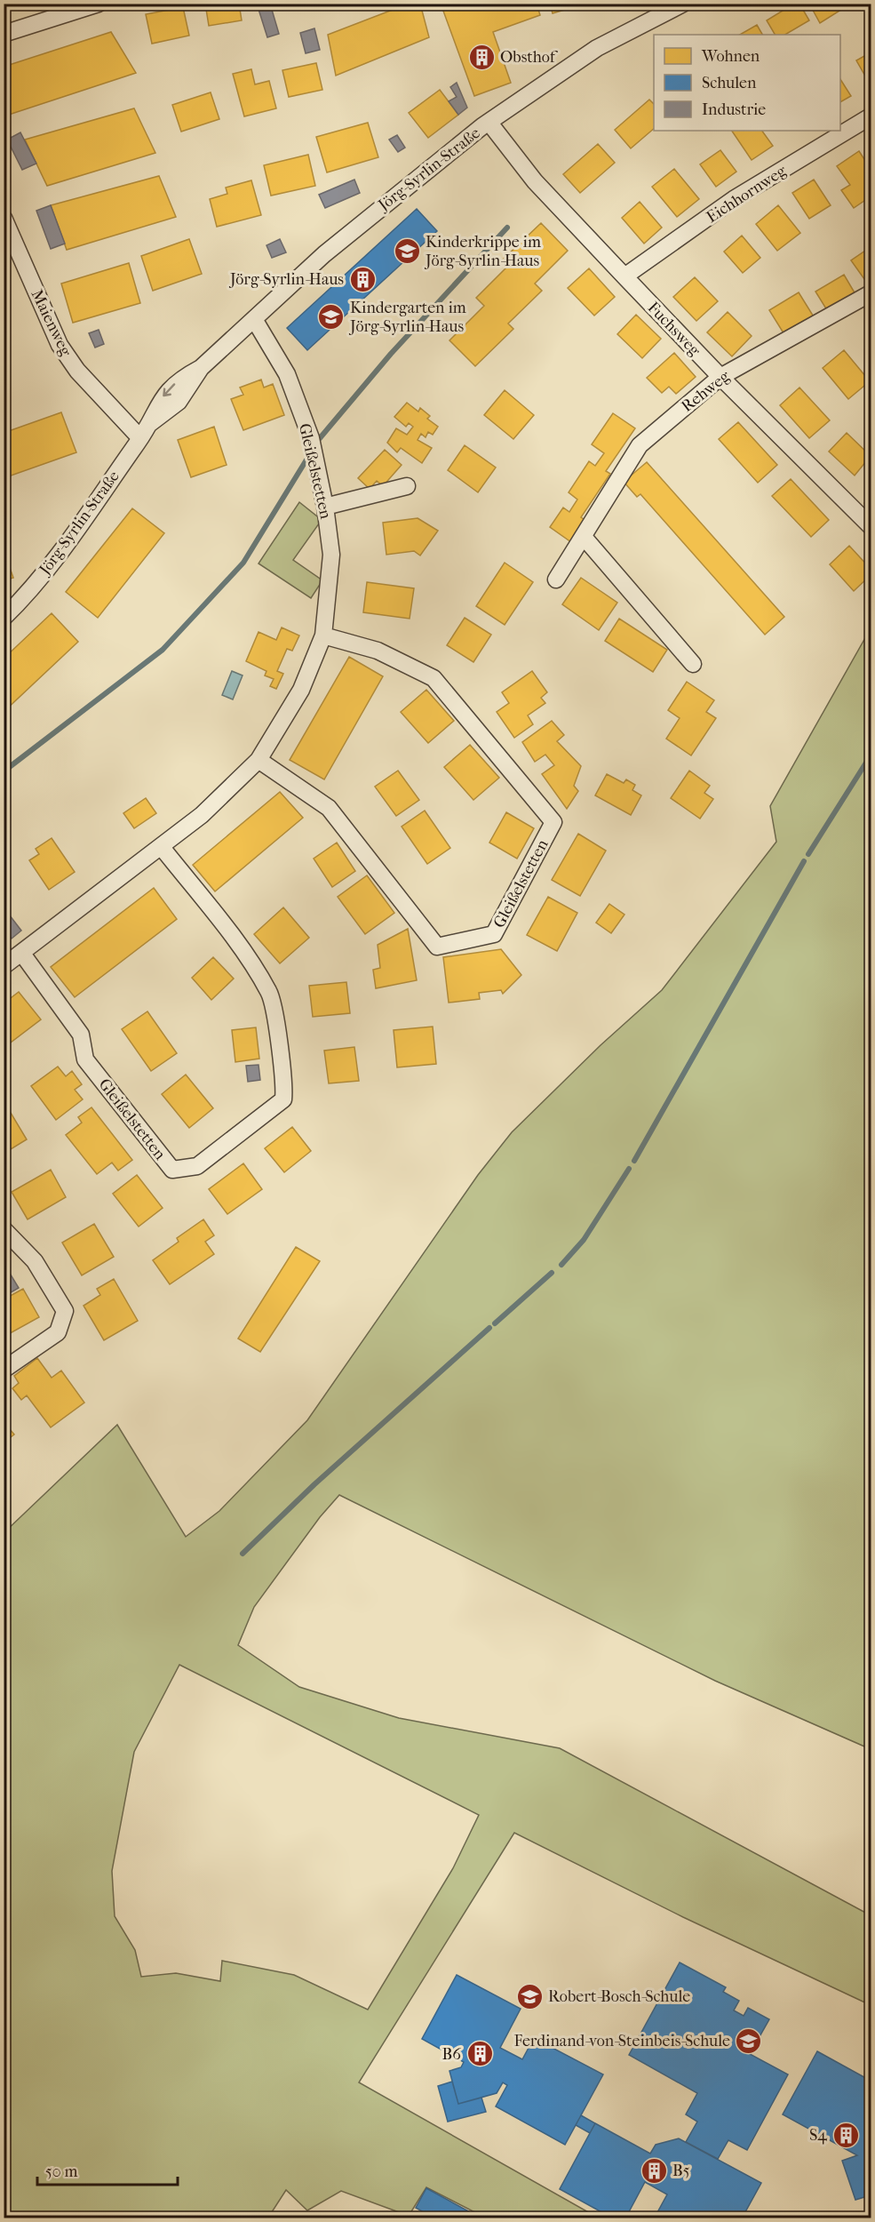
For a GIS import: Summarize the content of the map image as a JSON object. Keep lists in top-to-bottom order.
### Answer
{
  "streets": {
    "street": [
      "Jörg-Syrlin-Straße",
      "Eichhornweg",
      "Maienweg",
      "Fuchsweg",
      "Rehweg",
      "Gleißelstetten"
    ]
  },
  "crossings": [
    ["Jörg-Syrlin-Straße", "Maienweg"],
    ["Jörg-Syrlin-Straße", "Fuchsweg"],
    ["Jörg-Syrlin-Straße", "Gleißelstetten"],
    ["Eichhornweg", "Fuchsweg"],
    ["Fuchsweg", "Rehweg"]
  ],
  "places": {
    "building": [
      "Obsthof",
      "Jörg-Syrlin-Haus",
      "B6",
      "S4",
      "B5"
    ],
    "school or university": [
      "Kinderkrippe im Jörg-Syrlin-Haus",
      "Kindergarten im Jörg-Syrlin-Haus",
      "Robert-Bosch-Schule",
      "Ferdinand-von-Steinbeis-Schule"
    ]
  },
  "legend": ["Wohnen", "Schulen", "Industrie"],
  "scale_bar": "50 m"
}
